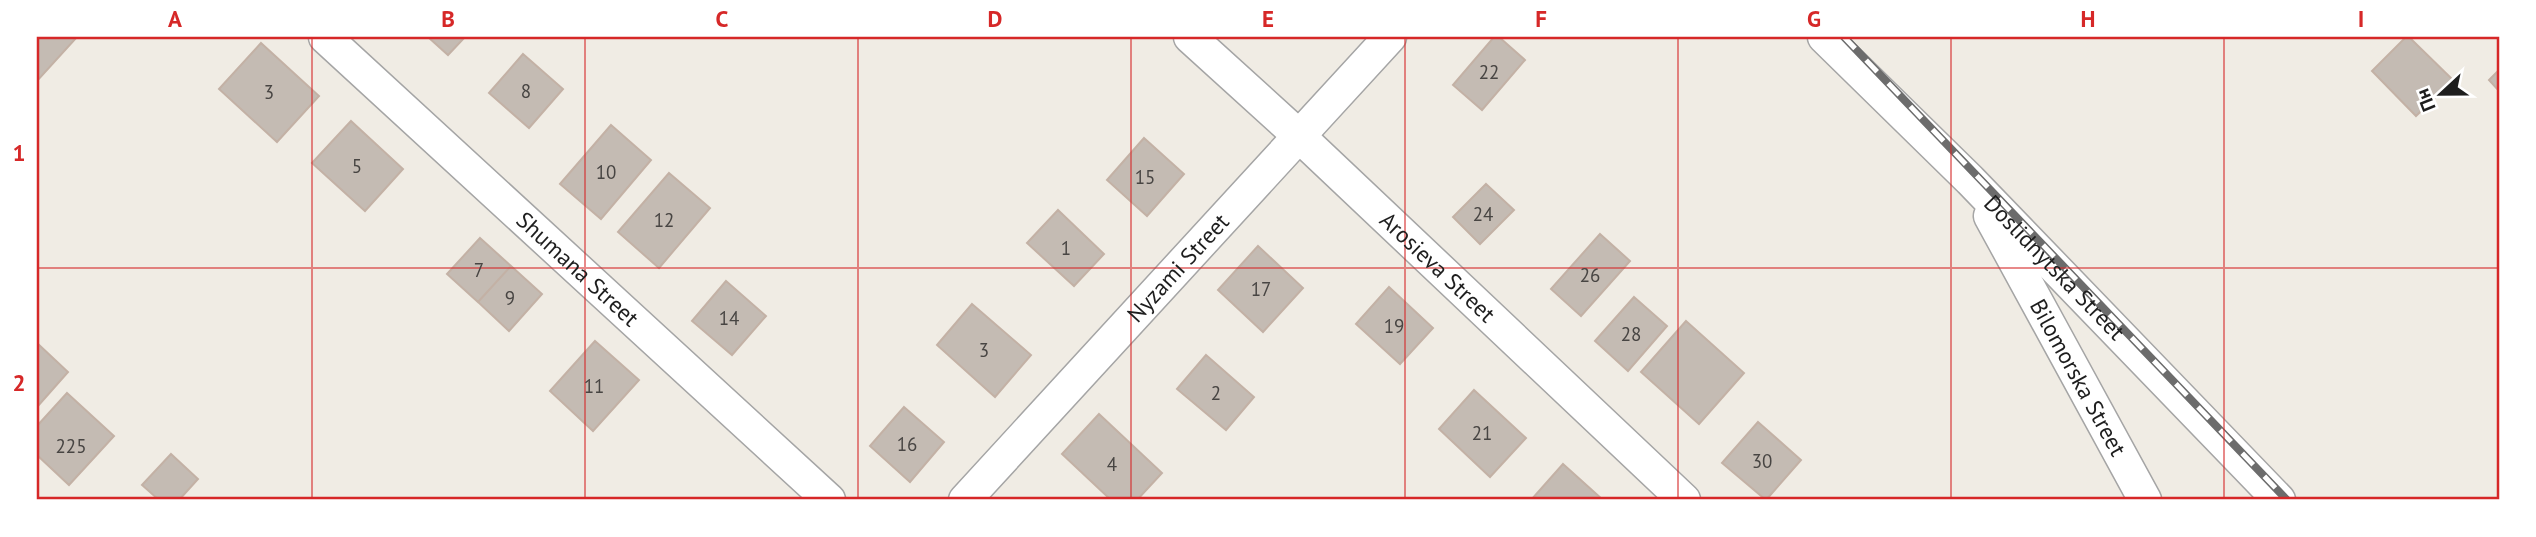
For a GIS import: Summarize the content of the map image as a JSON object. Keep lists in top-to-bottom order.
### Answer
{
  "streets": {
    "street": [
      "Doslidnytska Street",
      "Shumana Street",
      "Nyzami Street",
      "Arosieva Street",
      "Bilomorska Street"
    ]
  },
  "crossings": [
    ["Doslidnytska Street", "Bilomorska Street"],
    ["Nyzami Street", "Arosieva Street"]
  ],
  "house_numbers": [
    "22",
    "8",
    "3",
    "5",
    "10",
    "15",
    "24",
    "12",
    "1",
    "7",
    "26",
    "17",
    "9",
    "14",
    "19",
    "28",
    "3",
    "11",
    "2",
    "21",
    "16",
    "225",
    "30",
    "4"
  ],
  "north": "left",
  "grid": {
    "columns": [
      "A",
      "B",
      "C",
      "D",
      "E",
      "F",
      "G",
      "H",
      "I"
    ],
    "rows": ["1", "2"]
  }
}
